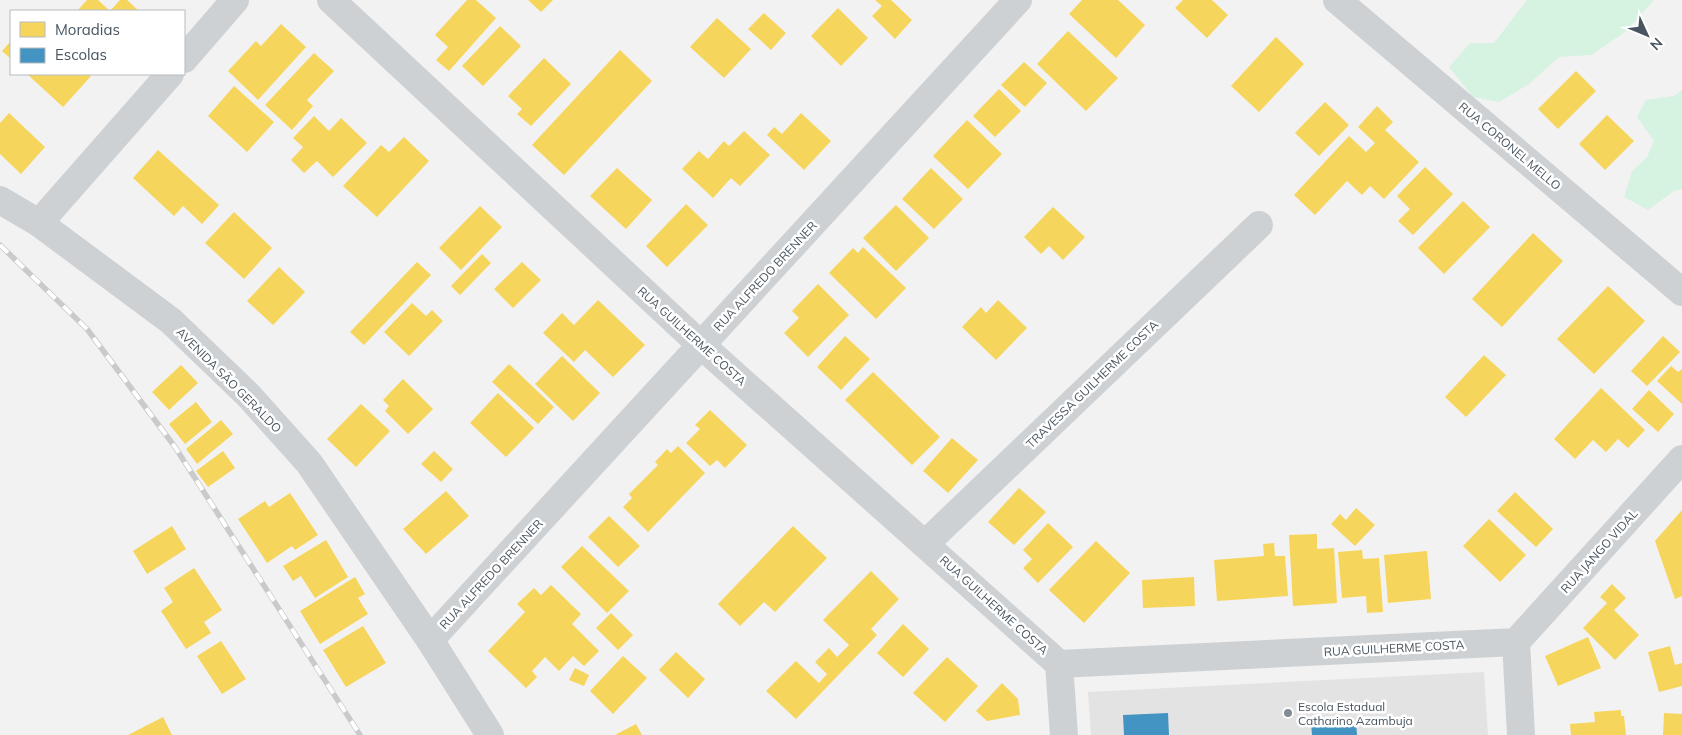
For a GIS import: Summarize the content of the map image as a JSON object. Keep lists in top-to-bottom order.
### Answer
{
  "streets": {
    "street": [
      "RUA CORONEL MELLO",
      "RUA ALFREDO BRENNER",
      "RUA GUILHERME COSTA",
      "AVENIDA SÃO GERALDO",
      "TRAVESSA GUILHERME COSTA",
      "RUA JANGO VIDAL"
    ]
  },
  "crossings": [
    ["RUA ALFREDO BRENNER", "RUA GUILHERME COSTA"],
    ["RUA ALFREDO BRENNER", "AVENIDA SÃO GERALDO"],
    ["RUA GUILHERME COSTA", "TRAVESSA GUILHERME COSTA"],
    ["RUA GUILHERME COSTA", "RUA JANGO VIDAL"]
  ],
  "places": ["Escola Estadual Catharino Azambuja"],
  "legend": ["Moradias", "Escolas"],
  "north": "bottom right"
}
